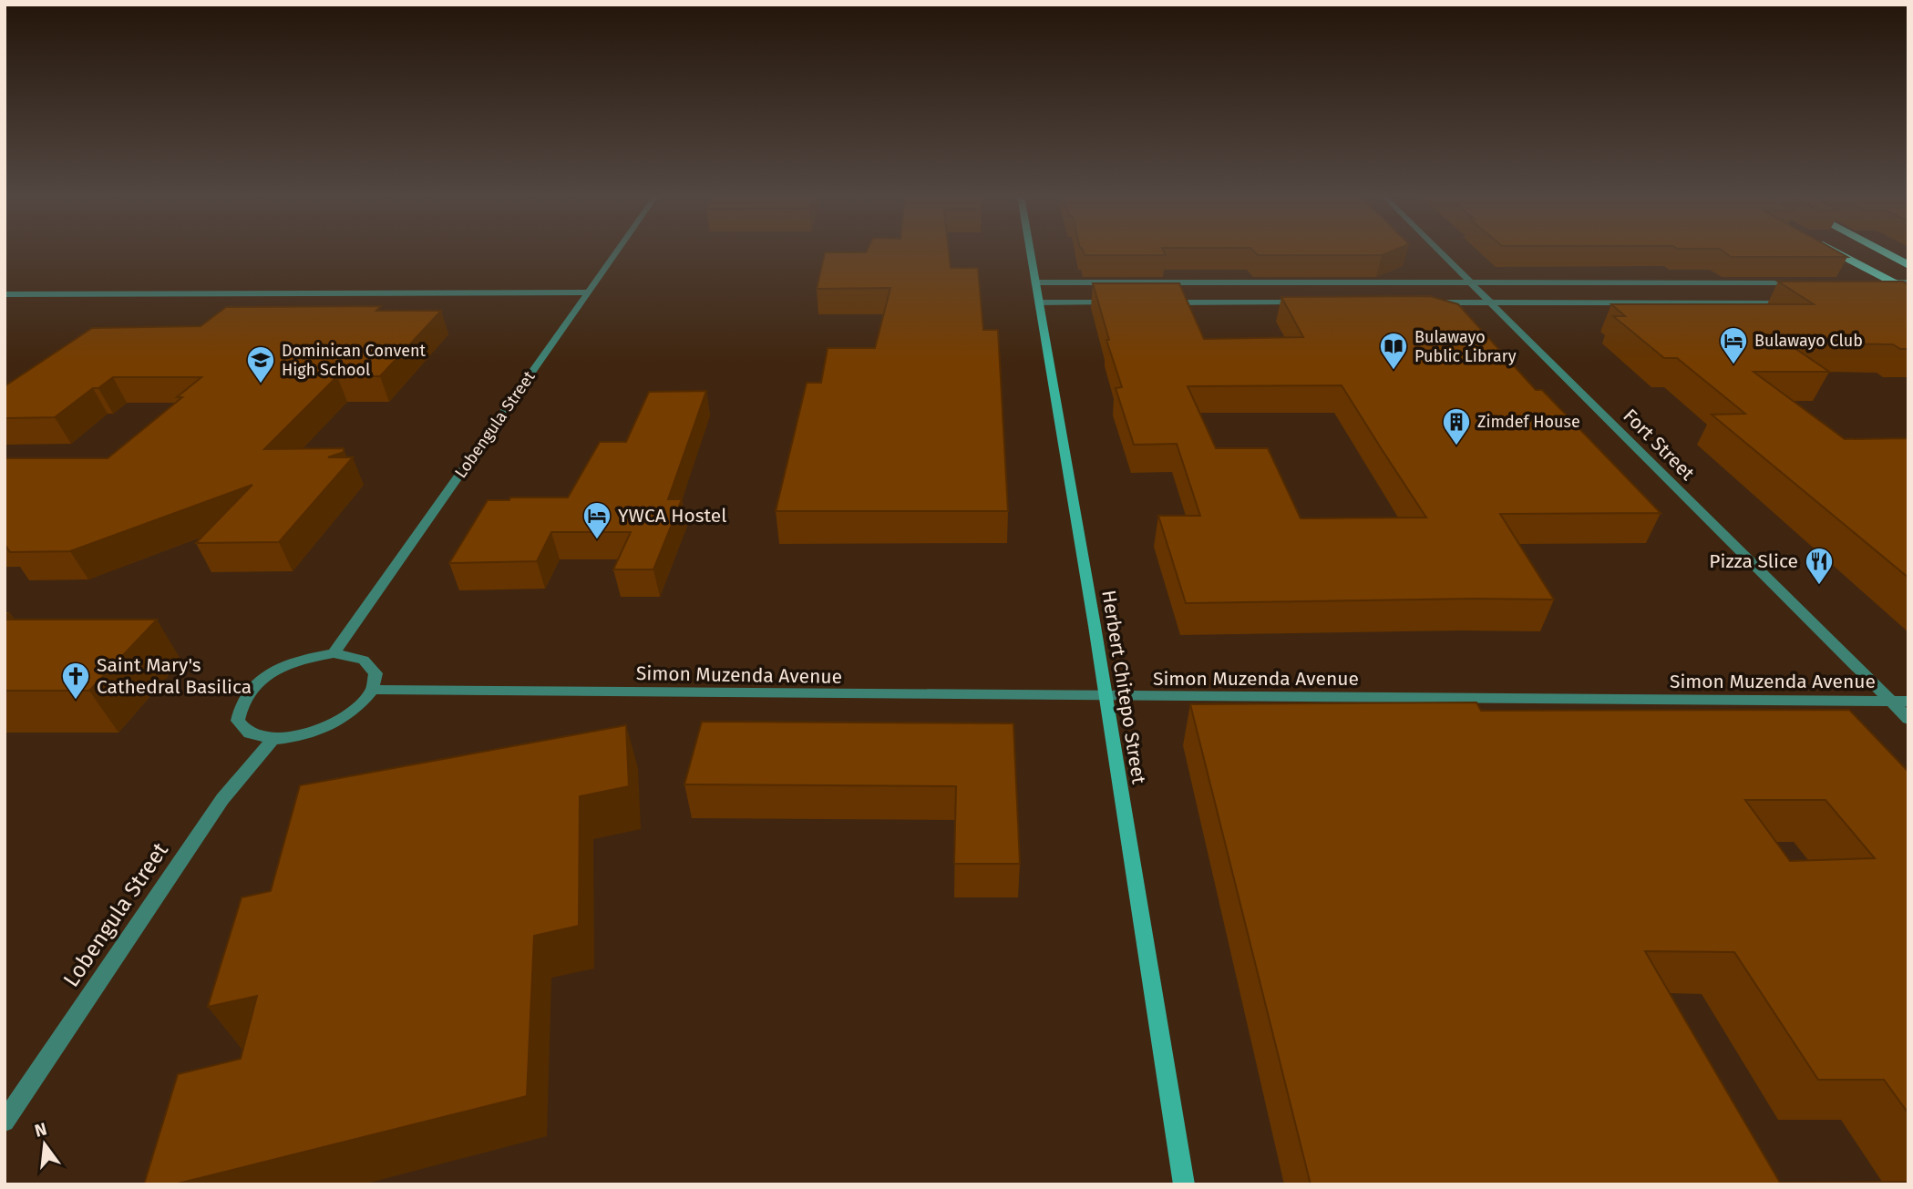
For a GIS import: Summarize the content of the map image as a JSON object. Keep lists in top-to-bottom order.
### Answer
{
  "streets": {
    "street": [
      "Lobengula Street",
      "Fort Street",
      "Simon Muzenda Avenue",
      "Herbert Chitepo Street"
    ]
  },
  "crossings": [
    ["Fort Street", "Simon Muzenda Avenue"],
    ["Simon Muzenda Avenue", "Herbert Chitepo Street"]
  ],
  "places": {
    "hotel": ["Bulawayo Club", "YWCA Hostel"],
    "library": ["Bulawayo Public Library"],
    "school or university": ["Dominican Convent High School"],
    "building": ["Zimdef House"],
    "restaurant": ["Pizza Slice"],
    "church": ["Saint Mary's Cathedral Basilica"]
  },
  "north": "top"
}
